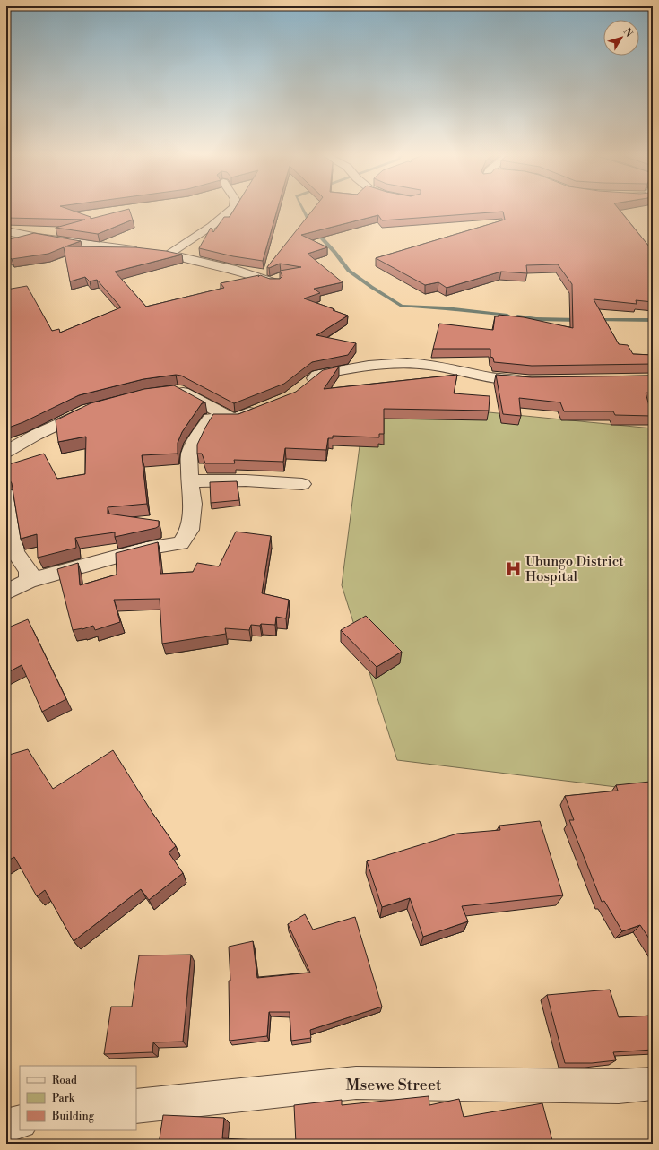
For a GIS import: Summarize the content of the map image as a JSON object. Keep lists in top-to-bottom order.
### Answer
{
  "streets": {
    "street": ["Msewe Street"]
  },
  "places": {
    "hospital": ["Ubungo District Hospital"]
  },
  "legend": ["Road", "Park", "Building"],
  "north": "top right"
}
